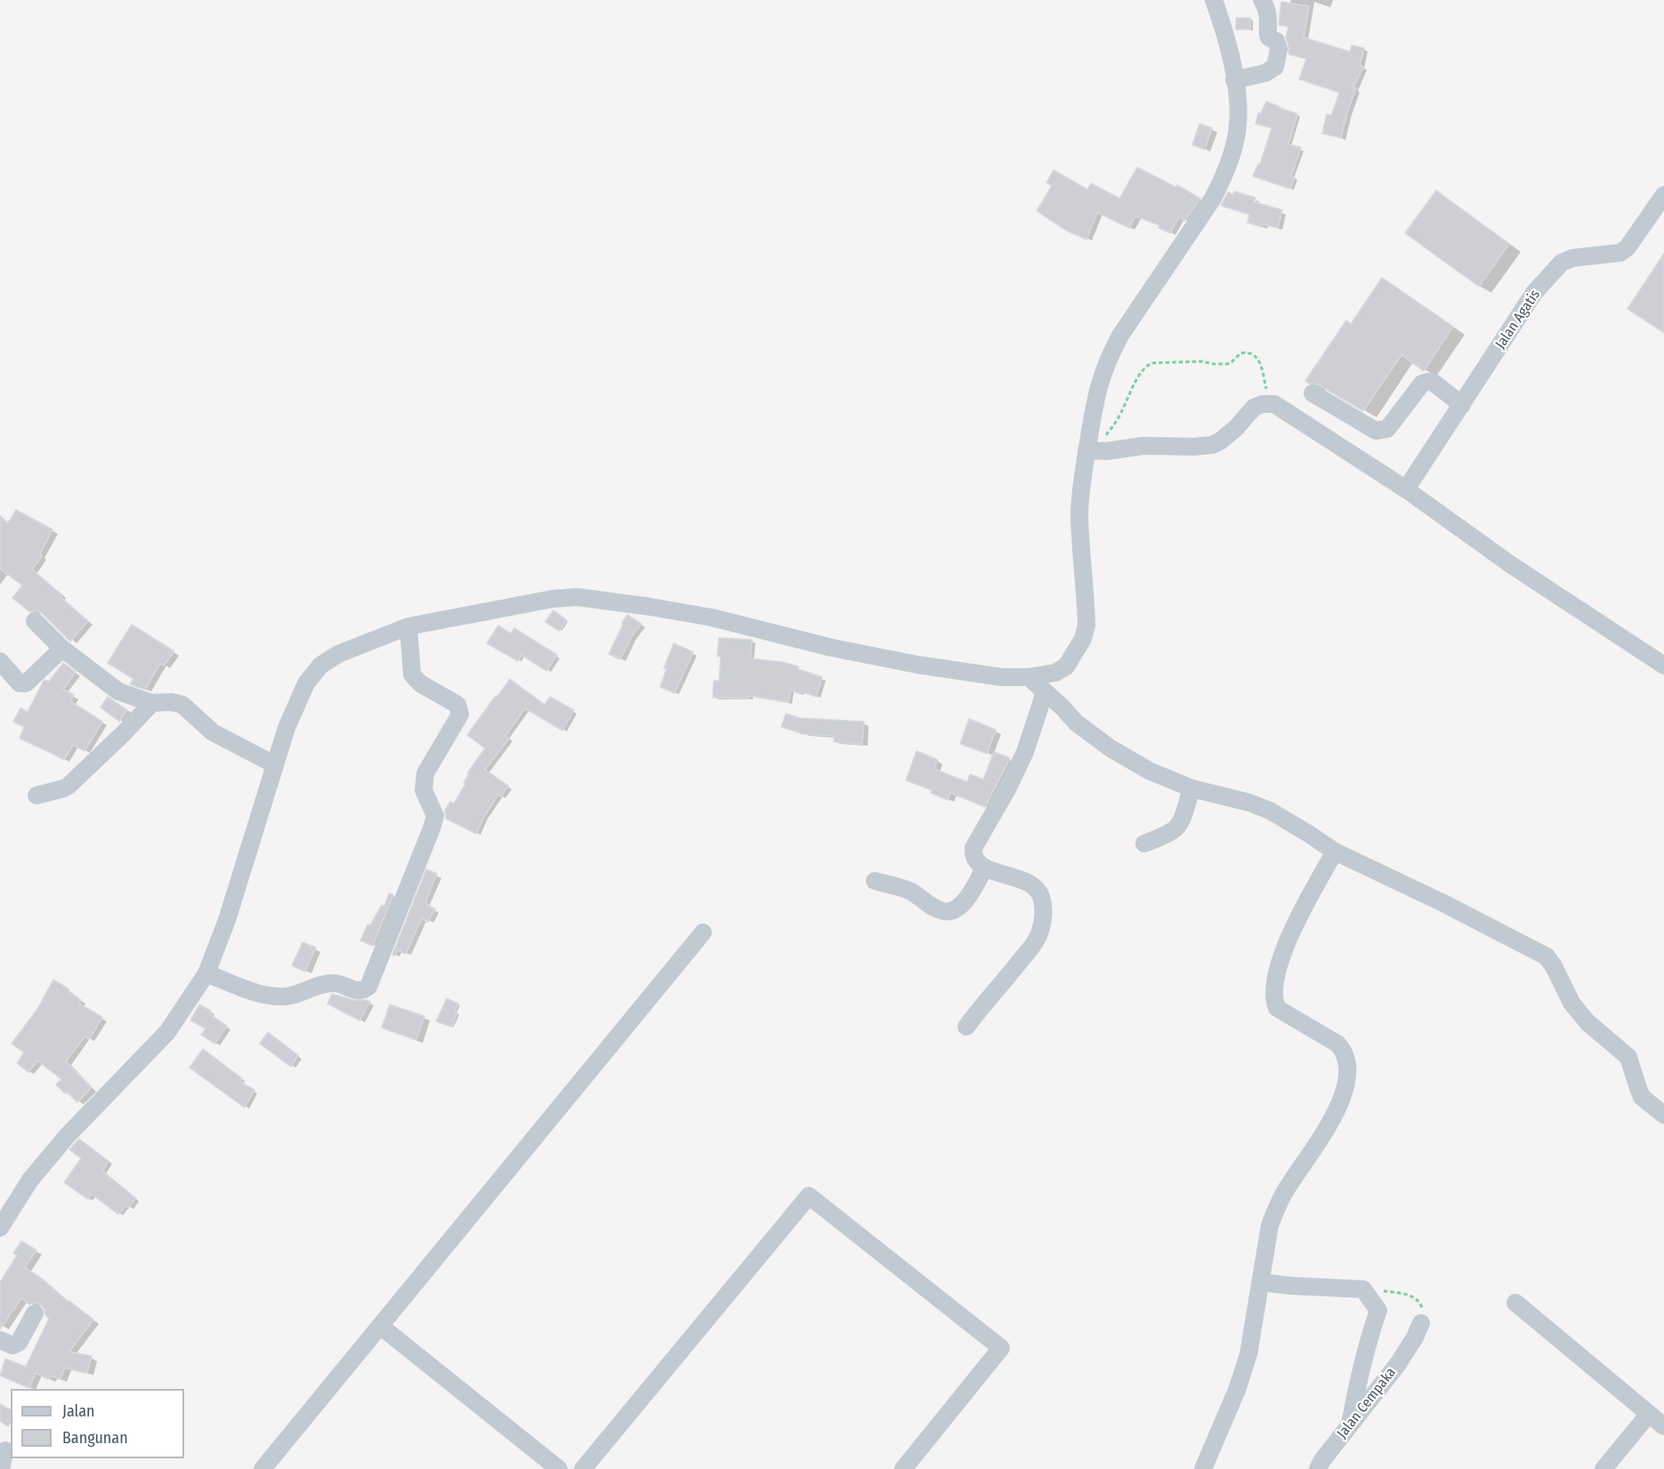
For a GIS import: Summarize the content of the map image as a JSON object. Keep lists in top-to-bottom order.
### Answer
{
  "streets": {
    "street": ["Jalan Agatis", "Jalan Cempaka"]
  },
  "legend": ["Jalan", "Bangunan"]
}
